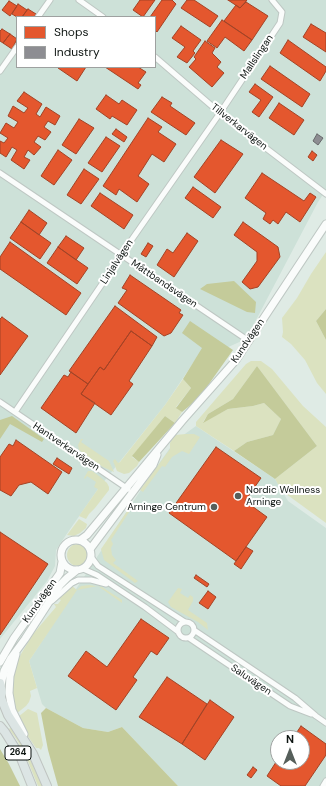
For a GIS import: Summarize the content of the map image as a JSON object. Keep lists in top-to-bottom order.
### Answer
{
  "streets": {
    "main road": ["264"],
    "street": [
      "Mallslingan",
      "Tillverkarvägen",
      "Linjalvägen",
      "Måttbandsvägen",
      "Kundvägen",
      "Hantverkarvägen",
      "Saluvägen"
    ]
  },
  "crossings": [
    ["Mallslingan", "Tillverkarvägen"],
    ["Mallslingan", "Linjalvägen"],
    ["Tillverkarvägen", "Linjalvägen"],
    ["Linjalvägen", "Måttbandsvägen"],
    ["Linjalvägen", "Hantverkarvägen"],
    ["Måttbandsvägen", "Kundvägen"],
    ["Kundvägen", "Hantverkarvägen"],
    ["Kundvägen", "Saluvägen"],
    ["Kundvägen", "264"]
  ],
  "places": ["Nordic Wellness Arninge", "Arninge Centrum"],
  "legend": ["Shops", "Industry"],
  "north": "top"
}
